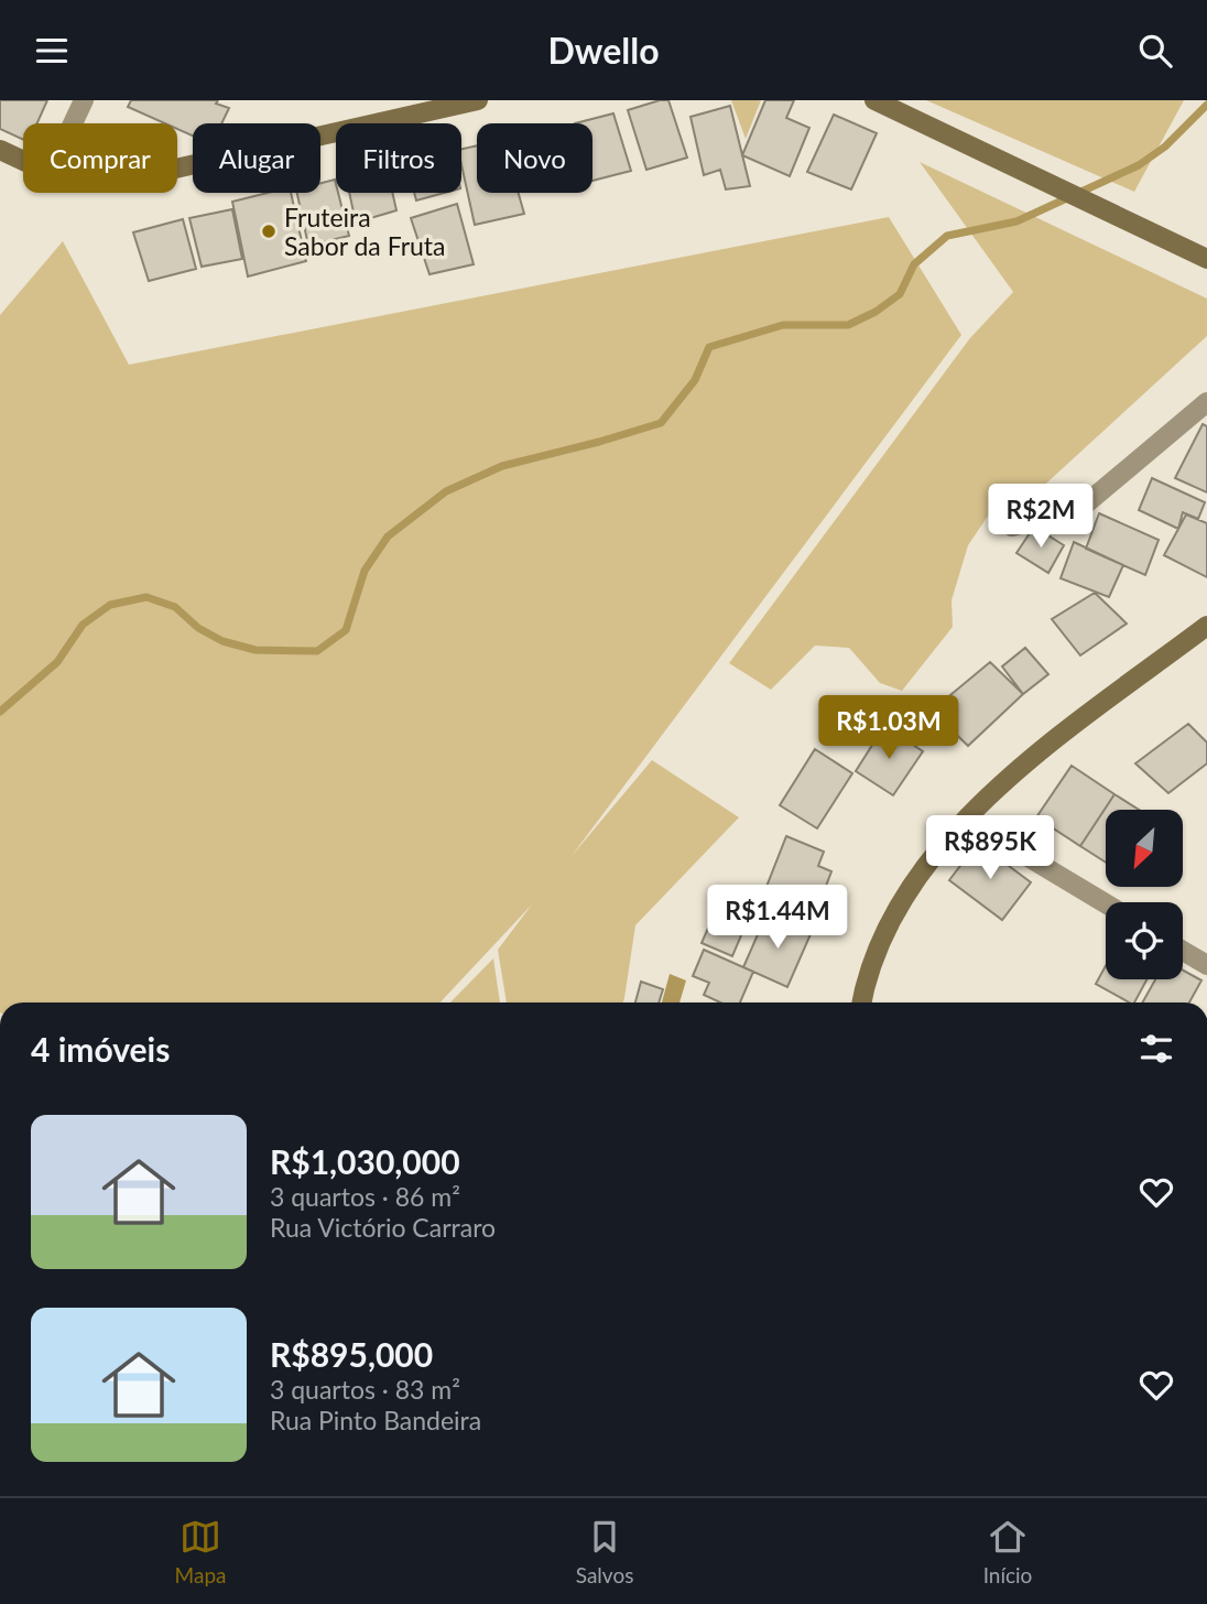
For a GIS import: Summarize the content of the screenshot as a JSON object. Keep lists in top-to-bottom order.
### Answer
{
  "places": ["Fruteira Sabor da Fruta"],
  "north": "bottom left",
  "page": {
    "header": "Dwello",
    "chip": [
      "Comprar",
      "Alugar",
      "Filtros",
      "Novo"
    ],
    "price": [
      "R$2M",
      "R$1.03M",
      "R$895K",
      "R$1.44M"
    ],
    "heading": "4 imóveis",
    "list": [
      {
        "name": "R$1,030,000",
        "note": "3 quartos · 86 m² · Rua Victório Carraro"
      },
      {
        "name": "R$895,000",
        "note": "3 quartos · 83 m² · Rua Pinto Bandeira"
      }
    ],
    "tabs": ["Mapa", "Salvos", "Início"]
  }
}
